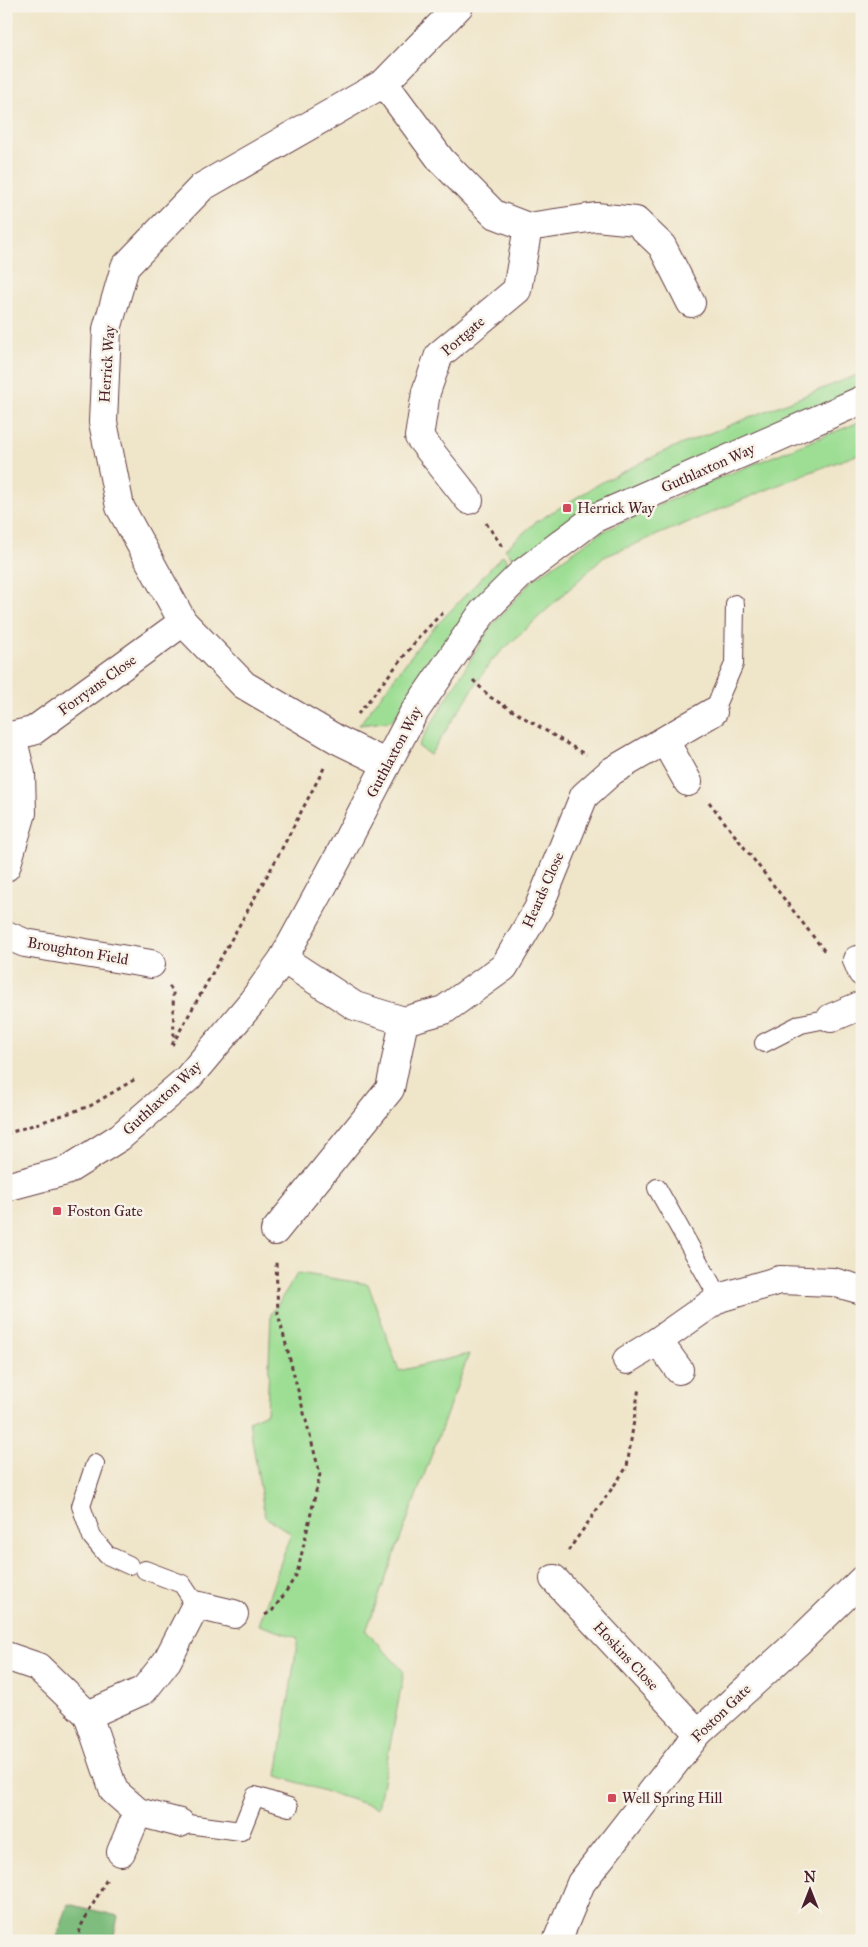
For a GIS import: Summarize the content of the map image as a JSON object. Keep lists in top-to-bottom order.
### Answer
{
  "streets": {
    "street": [
      "Portgate",
      "Herrick Way",
      "Guthlaxton Way",
      "Forryans Close",
      "Heards Close",
      "Broughton Field",
      "Hoskins Close",
      "Foston Gate"
    ]
  },
  "crossings": [
    ["Herrick Way", "Guthlaxton Way"],
    ["Herrick Way", "Forryans Close"],
    ["Hoskins Close", "Foston Gate"]
  ],
  "places": {
    "transit": ["Herrick Way", "Foston Gate", "Well Spring Hill"]
  },
  "north": "top"
}
